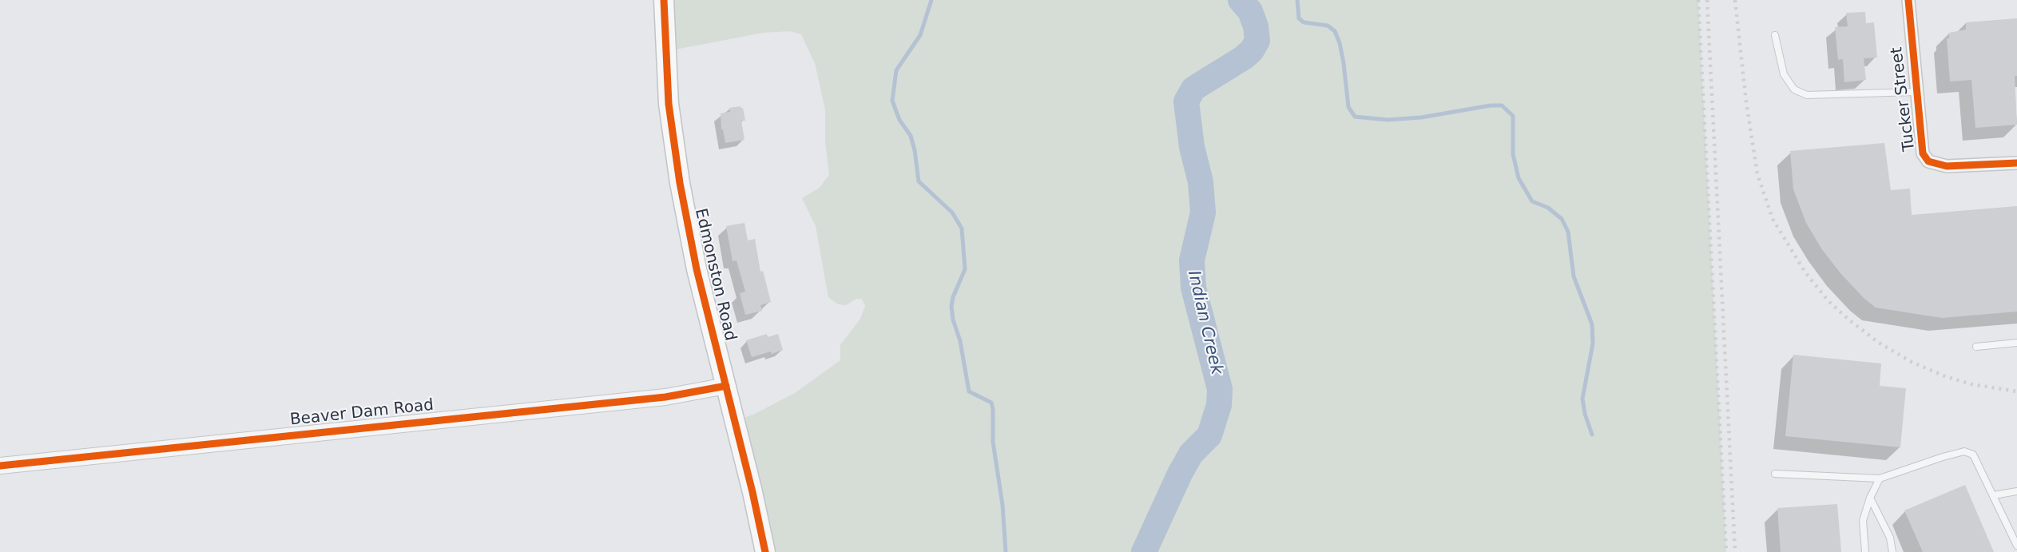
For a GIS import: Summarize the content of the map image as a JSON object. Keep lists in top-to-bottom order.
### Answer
{
  "streets": {
    "main road": ["Edmonston Road"],
    "street": ["Tucker Street", "Beaver Dam Road"]
  },
  "crossings": [
    ["Edmonston Road", "Beaver Dam Road"]
  ],
  "water": ["Indian Creek"]
}
